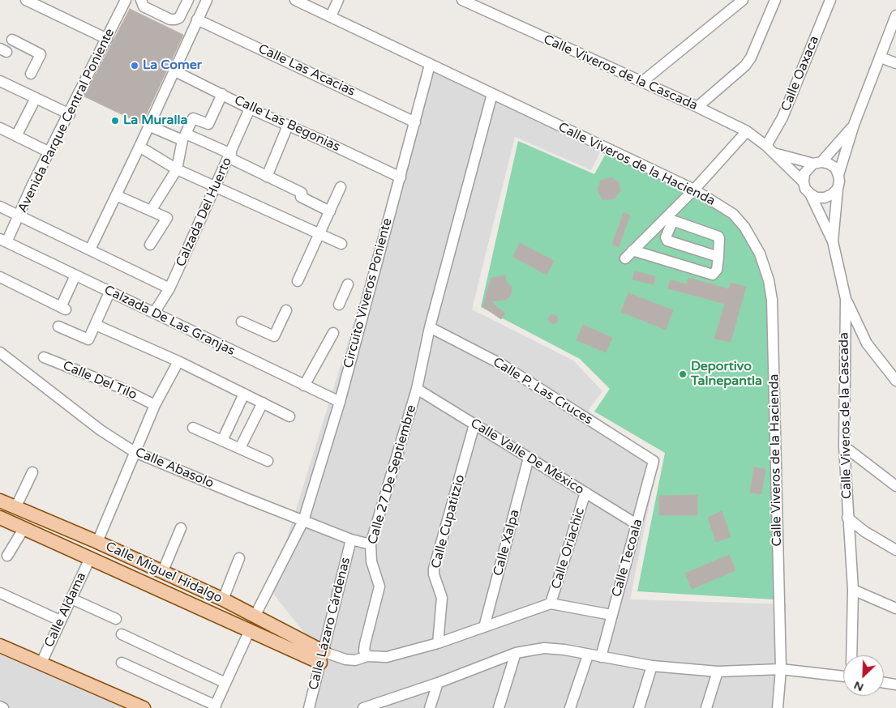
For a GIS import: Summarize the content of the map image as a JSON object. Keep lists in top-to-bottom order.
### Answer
{
  "streets": {
    "main road": ["Calle Miguel Hidalgo"],
    "street": [
      "Calle Las Acacias",
      "Calle Viveros de la Cascada",
      "Calle Oaxaca",
      "Avenida Parque Central Poniente",
      "Calle Las Begonias",
      "Calle Viveros de la Hacienda",
      "Calzada Del Huerto",
      "Circuito Viveros Poniente",
      "Calzada De Las Granjas",
      "Calle Del Tilo",
      "Calle P. Las Cruces",
      "Calle Valle De México",
      "Calle Abasolo",
      "Calle 27 De Septiembre",
      "Calle Cupatitzio",
      "Calle Xalpa",
      "Calle Oriachic",
      "Calle Tecoala",
      "Calle Aldama",
      "Calle Lázaro Cárdenas"
    ]
  },
  "crossings": [
    ["Calle Las Acacias", "Circuito Viveros Poniente"],
    ["Calle Viveros de la Cascada", "Calle Oaxaca"],
    ["Avenida Parque Central Poniente", "Calzada De Las Granjas"],
    ["Calle Las Begonias", "Calzada Del Huerto"],
    ["Calle Las Begonias", "Circuito Viveros Poniente"],
    ["Calle Viveros de la Hacienda", "Circuito Viveros Poniente"],
    ["Calle Viveros de la Hacienda", "Calle 27 De Septiembre"],
    ["Calzada Del Huerto", "Calzada De Las Granjas"],
    ["Circuito Viveros Poniente", "Calzada De Las Granjas"],
    ["Circuito Viveros Poniente", "Calle Abasolo"],
    ["Circuito Viveros Poniente", "Calle Miguel Hidalgo"],
    ["Calle P. Las Cruces", "Calle 27 De Septiembre"],
    ["Calle P. Las Cruces", "Calle Tecoala"],
    ["Calle Valle De México", "Calle 27 De Septiembre"],
    ["Calle Valle De México", "Calle Cupatitzio"],
    ["Calle Valle De México", "Calle Xalpa"],
    ["Calle Valle De México", "Calle Oriachic"],
    ["Calle Valle De México", "Calle Tecoala"],
    ["Calle Abasolo", "Calle 27 De Septiembre"],
    ["Calle Abasolo", "Calle Lázaro Cárdenas"],
    ["Calle Miguel Hidalgo", "Calle Aldama"],
    ["Calle Miguel Hidalgo", "Calle Lázaro Cárdenas"]
  ],
  "places": ["La Comer", "La Muralla", "Deportivo Talnepantla"],
  "north": "bottom left"
}
